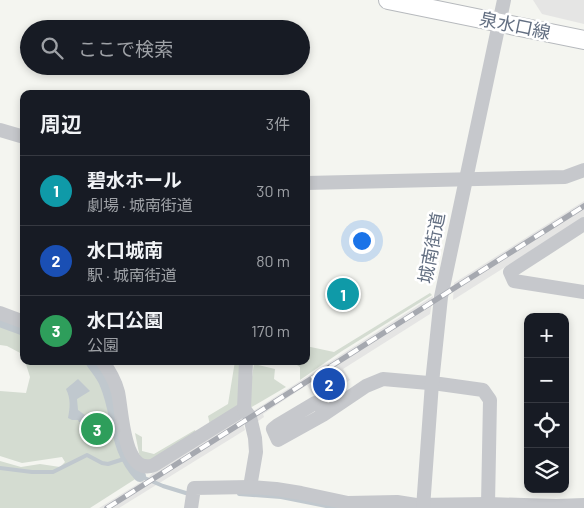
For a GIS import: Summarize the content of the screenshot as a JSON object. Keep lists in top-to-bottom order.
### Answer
{
  "streets": {
    "main road": ["泉水口線"],
    "street": ["城南街道"]
  },
  "crossings": [
    ["泉水口線", "城南街道"]
  ],
  "page": {
    "search": "ここで検索",
    "heading": ["周辺", "3件"],
    "list": [
      {
        "mark": "1",
        "name": "碧水ホール",
        "note": "劇場 · 城南街道",
        "value": "30 m"
      },
      {
        "mark": "2",
        "name": "水口城南",
        "note": "駅 · 城南街道",
        "value": "80 m"
      },
      {
        "mark": "3",
        "name": "水口公園",
        "note": "公園",
        "value": "170 m"
      }
    ],
    "pins": ["1", "2", "3"],
    "map_buttons": ["+", "−"]
  }
}
